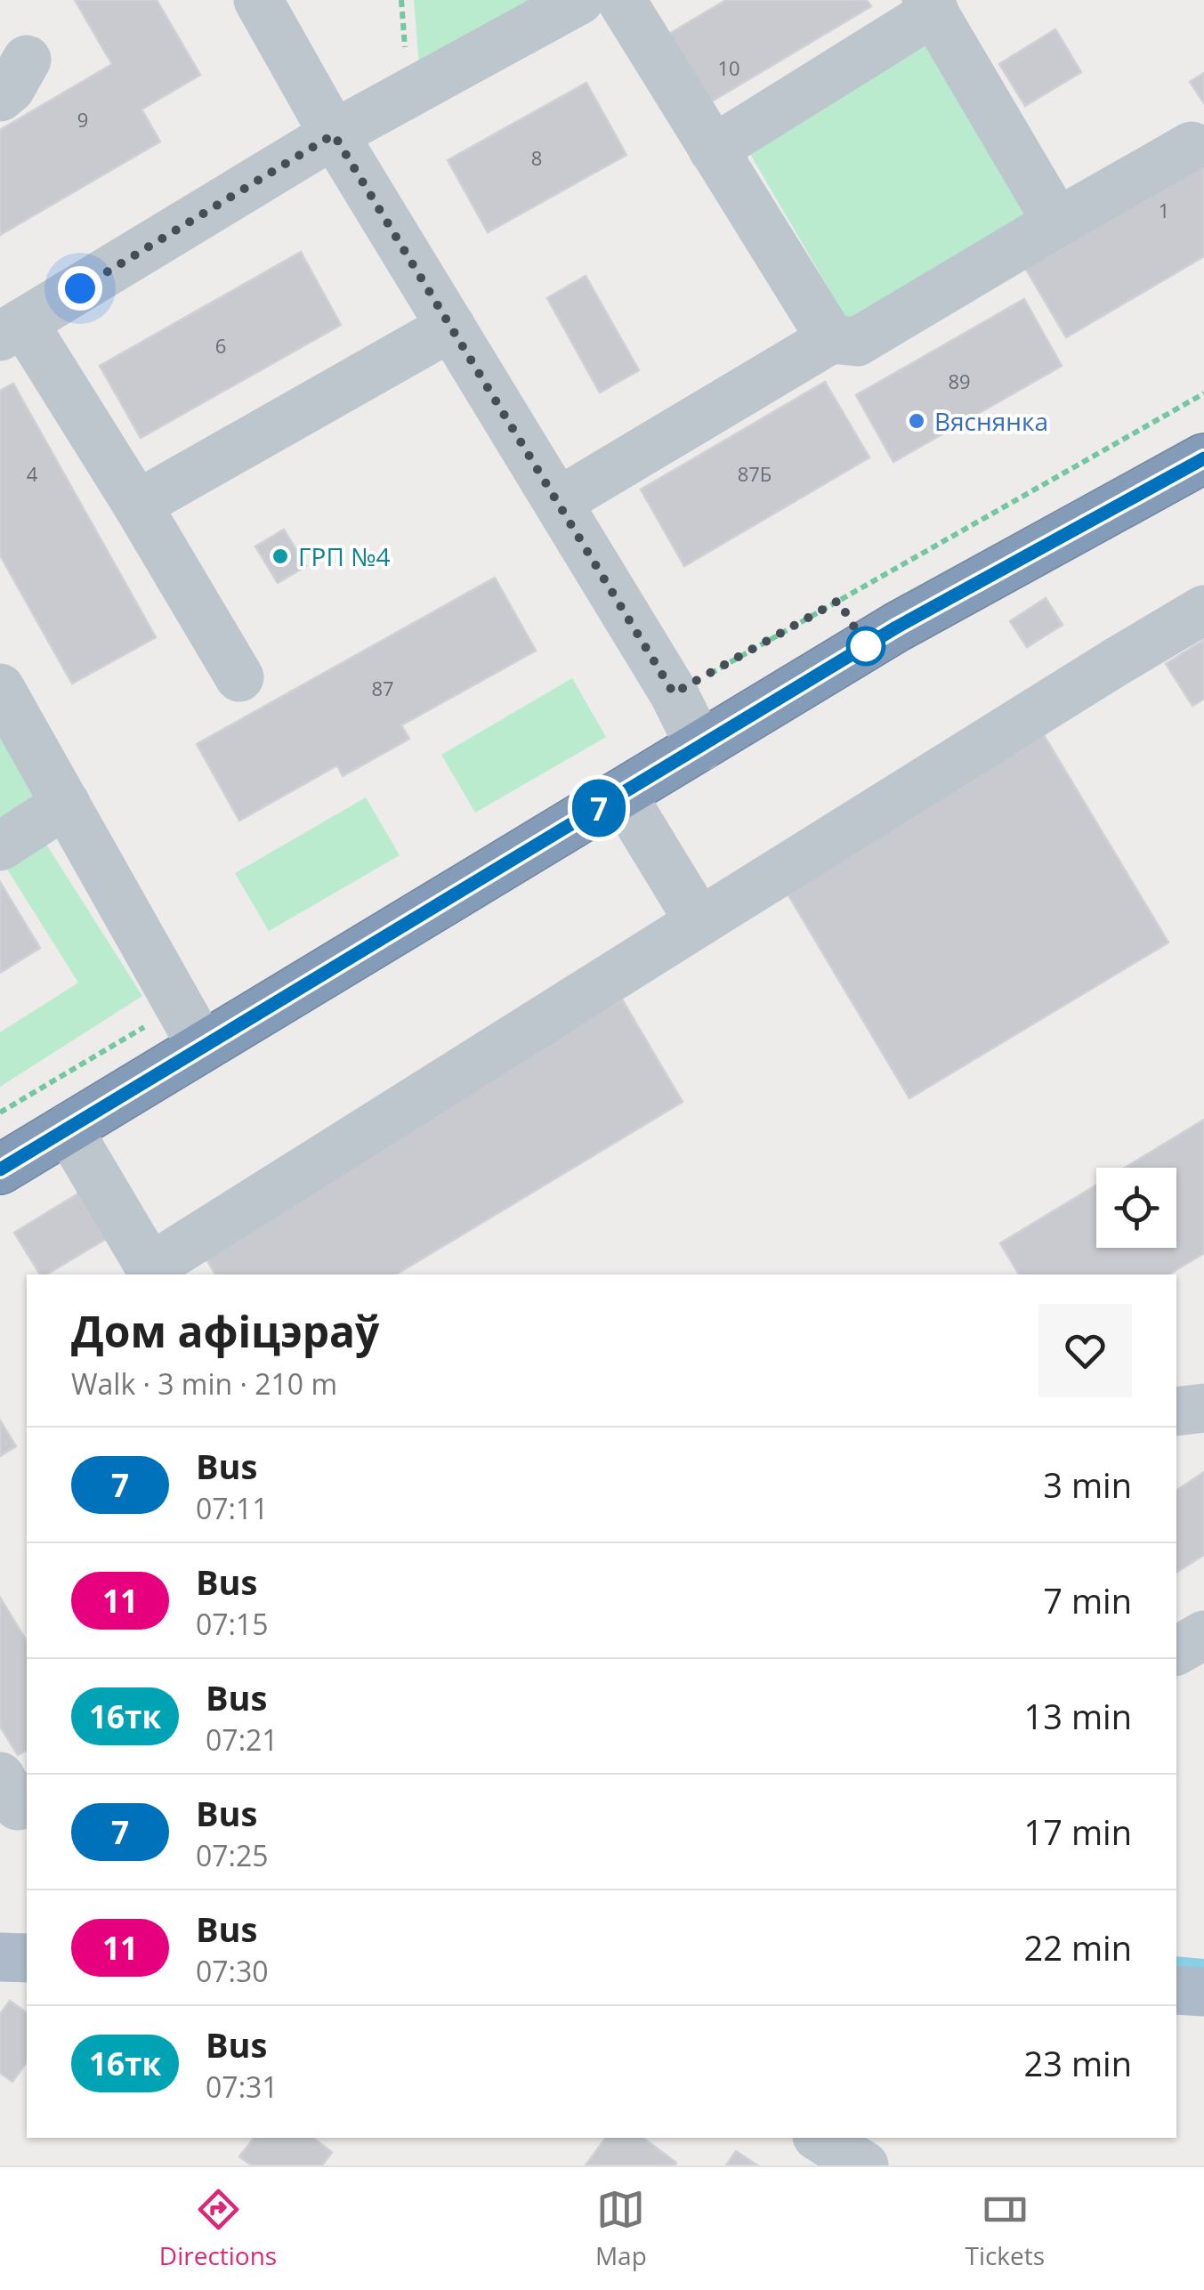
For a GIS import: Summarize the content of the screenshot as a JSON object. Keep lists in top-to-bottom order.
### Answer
{
  "places": ["Вяснянка", "ГРП №4"],
  "lines": ["bus line 7"],
  "house_numbers": [
    "10",
    "9",
    "8",
    "1",
    "6",
    "89",
    "4",
    "87Б",
    "87"
  ],
  "page": {
    "on_map": "7",
    "heading": ["Дом афіцэраў", "Walk · 3 min · 210 m"],
    "list": [
      {
        "mark": "7",
        "name": "Bus",
        "note": "07:11",
        "value": "3 min"
      },
      {
        "mark": "11",
        "name": "Bus",
        "note": "07:15",
        "value": "7 min"
      },
      {
        "mark": "16тк",
        "name": "Bus",
        "note": "07:21",
        "value": "13 min"
      },
      {
        "mark": "7",
        "name": "Bus",
        "note": "07:25",
        "value": "17 min"
      },
      {
        "mark": "11",
        "name": "Bus",
        "note": "07:30",
        "value": "22 min"
      },
      {
        "mark": "16тк",
        "name": "Bus",
        "note": "07:31",
        "value": "23 min"
      }
    ],
    "tabs": ["Directions", "Map", "Tickets"]
  }
}
